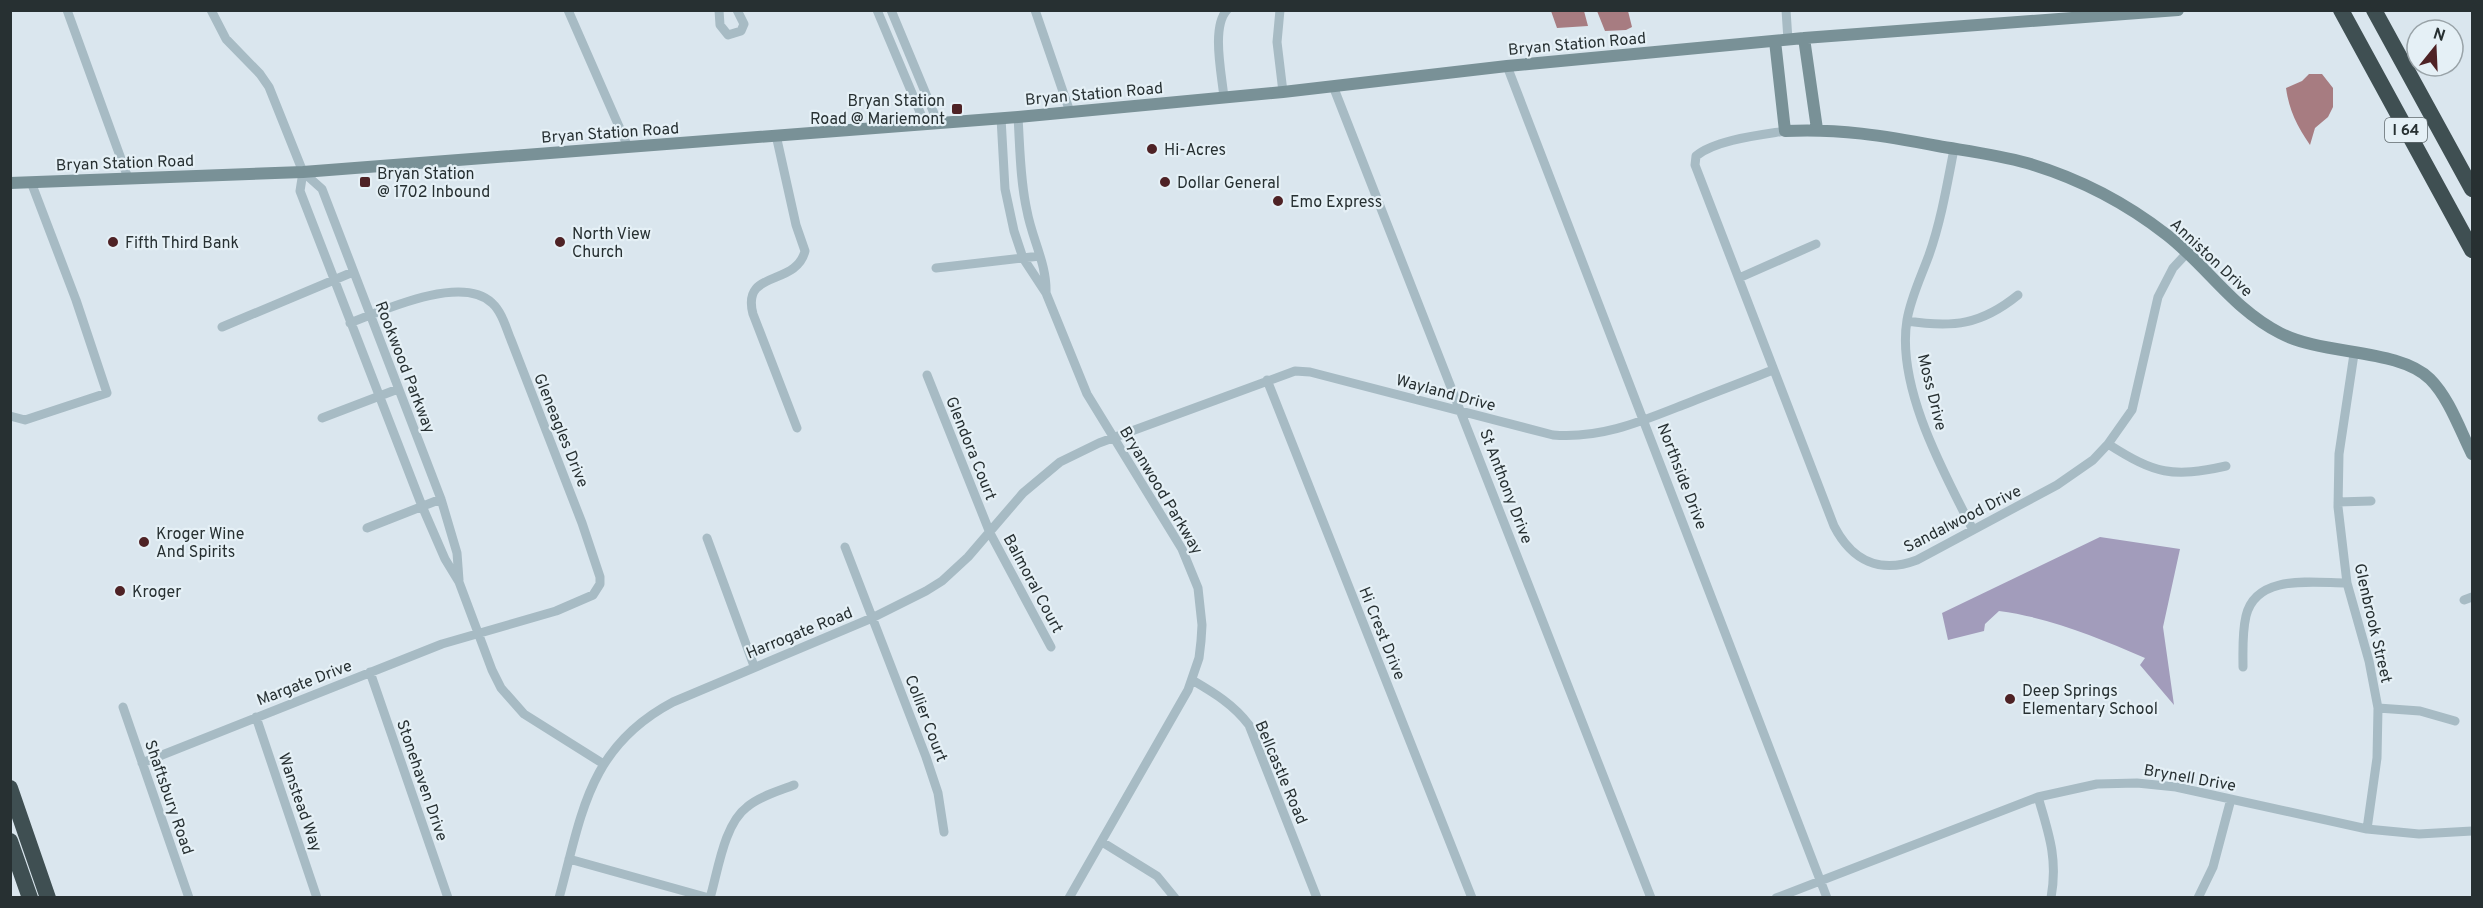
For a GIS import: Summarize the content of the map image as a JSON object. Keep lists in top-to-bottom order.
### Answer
{
  "streets": {
    "highway": ["I 64"],
    "main road": ["Bryan Station Road", "Anniston Drive"],
    "street": [
      "Rookwood Parkway",
      "Wayland Drive",
      "Moss Drive",
      "Gleneagles Drive",
      "Glendora Court",
      "Northside Drive",
      "St Anthony Drive",
      "Bryanwood Parkway",
      "Sandalwood Drive",
      "Balmoral Court",
      "Glenbrook Street",
      "Harrogate Road",
      "Hi Crest Drive",
      "Margate Drive",
      "Collier Court",
      "Bellcastle Road",
      "Brynell Drive",
      "Stonehaven Drive",
      "Shaftsbury Road",
      "Wanstead Way"
    ]
  },
  "crossings": [
    ["Bryan Station Road", "Rookwood Parkway"],
    ["Bryan Station Road", "Northside Drive"],
    ["Bryan Station Road", "St Anthony Drive"],
    ["Bryan Station Road", "Bryanwood Parkway"],
    ["Anniston Drive", "Moss Drive"],
    ["Anniston Drive", "Sandalwood Drive"],
    ["Anniston Drive", "Glenbrook Street"],
    ["Rookwood Parkway", "Gleneagles Drive"],
    ["Rookwood Parkway", "Harrogate Road"],
    ["Rookwood Parkway", "Margate Drive"],
    ["Wayland Drive", "Northside Drive"],
    ["Wayland Drive", "St Anthony Drive"],
    ["Wayland Drive", "Bryanwood Parkway"],
    ["Wayland Drive", "Sandalwood Drive"],
    ["Wayland Drive", "Harrogate Road"],
    ["Wayland Drive", "Hi Crest Drive"],
    ["Moss Drive", "Sandalwood Drive"],
    ["Gleneagles Drive", "Margate Drive"],
    ["Glendora Court", "Balmoral Court"],
    ["Glendora Court", "Harrogate Road"],
    ["Northside Drive", "Brynell Drive"],
    ["Bryanwood Parkway", "Harrogate Road"],
    ["Bryanwood Parkway", "Bellcastle Road"],
    ["Balmoral Court", "Harrogate Road"],
    ["Glenbrook Street", "Brynell Drive"],
    ["Harrogate Road", "Collier Court"],
    ["Margate Drive", "Stonehaven Drive"],
    ["Margate Drive", "Shaftsbury Road"],
    ["Margate Drive", "Wanstead Way"]
  ],
  "places": {
    "transit": ["Bryan Station Road @ Mariemont", "Bryan Station @ 1702 Inbound"],
    "other": [
      "Hi-Acres",
      "Dollar General",
      "Emo Express",
      "Fifth Third Bank",
      "North View Church",
      "Kroger Wine And Spirits",
      "Kroger",
      "Deep Springs Elementary School"
    ]
  },
  "north": "top"
}
